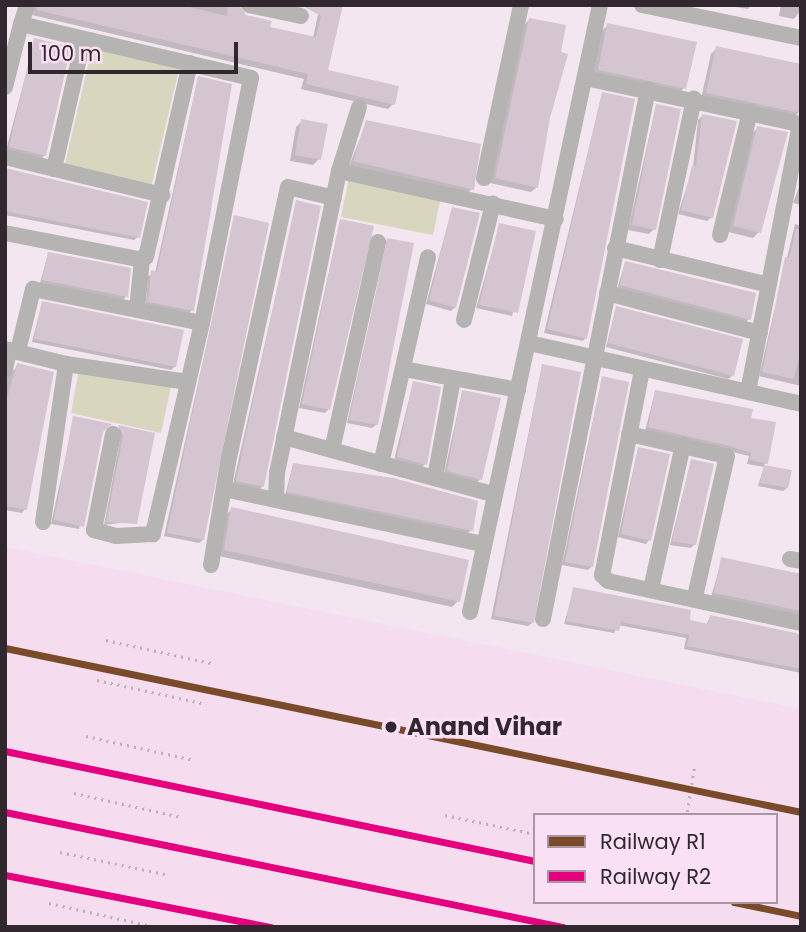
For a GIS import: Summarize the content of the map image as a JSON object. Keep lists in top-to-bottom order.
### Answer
{
  "places": ["Anand Vihar"],
  "lines": ["rail line R1", "rail line R2"],
  "legend": ["Railway R1", "Railway R2"],
  "scale_bar": "100 m"
}
